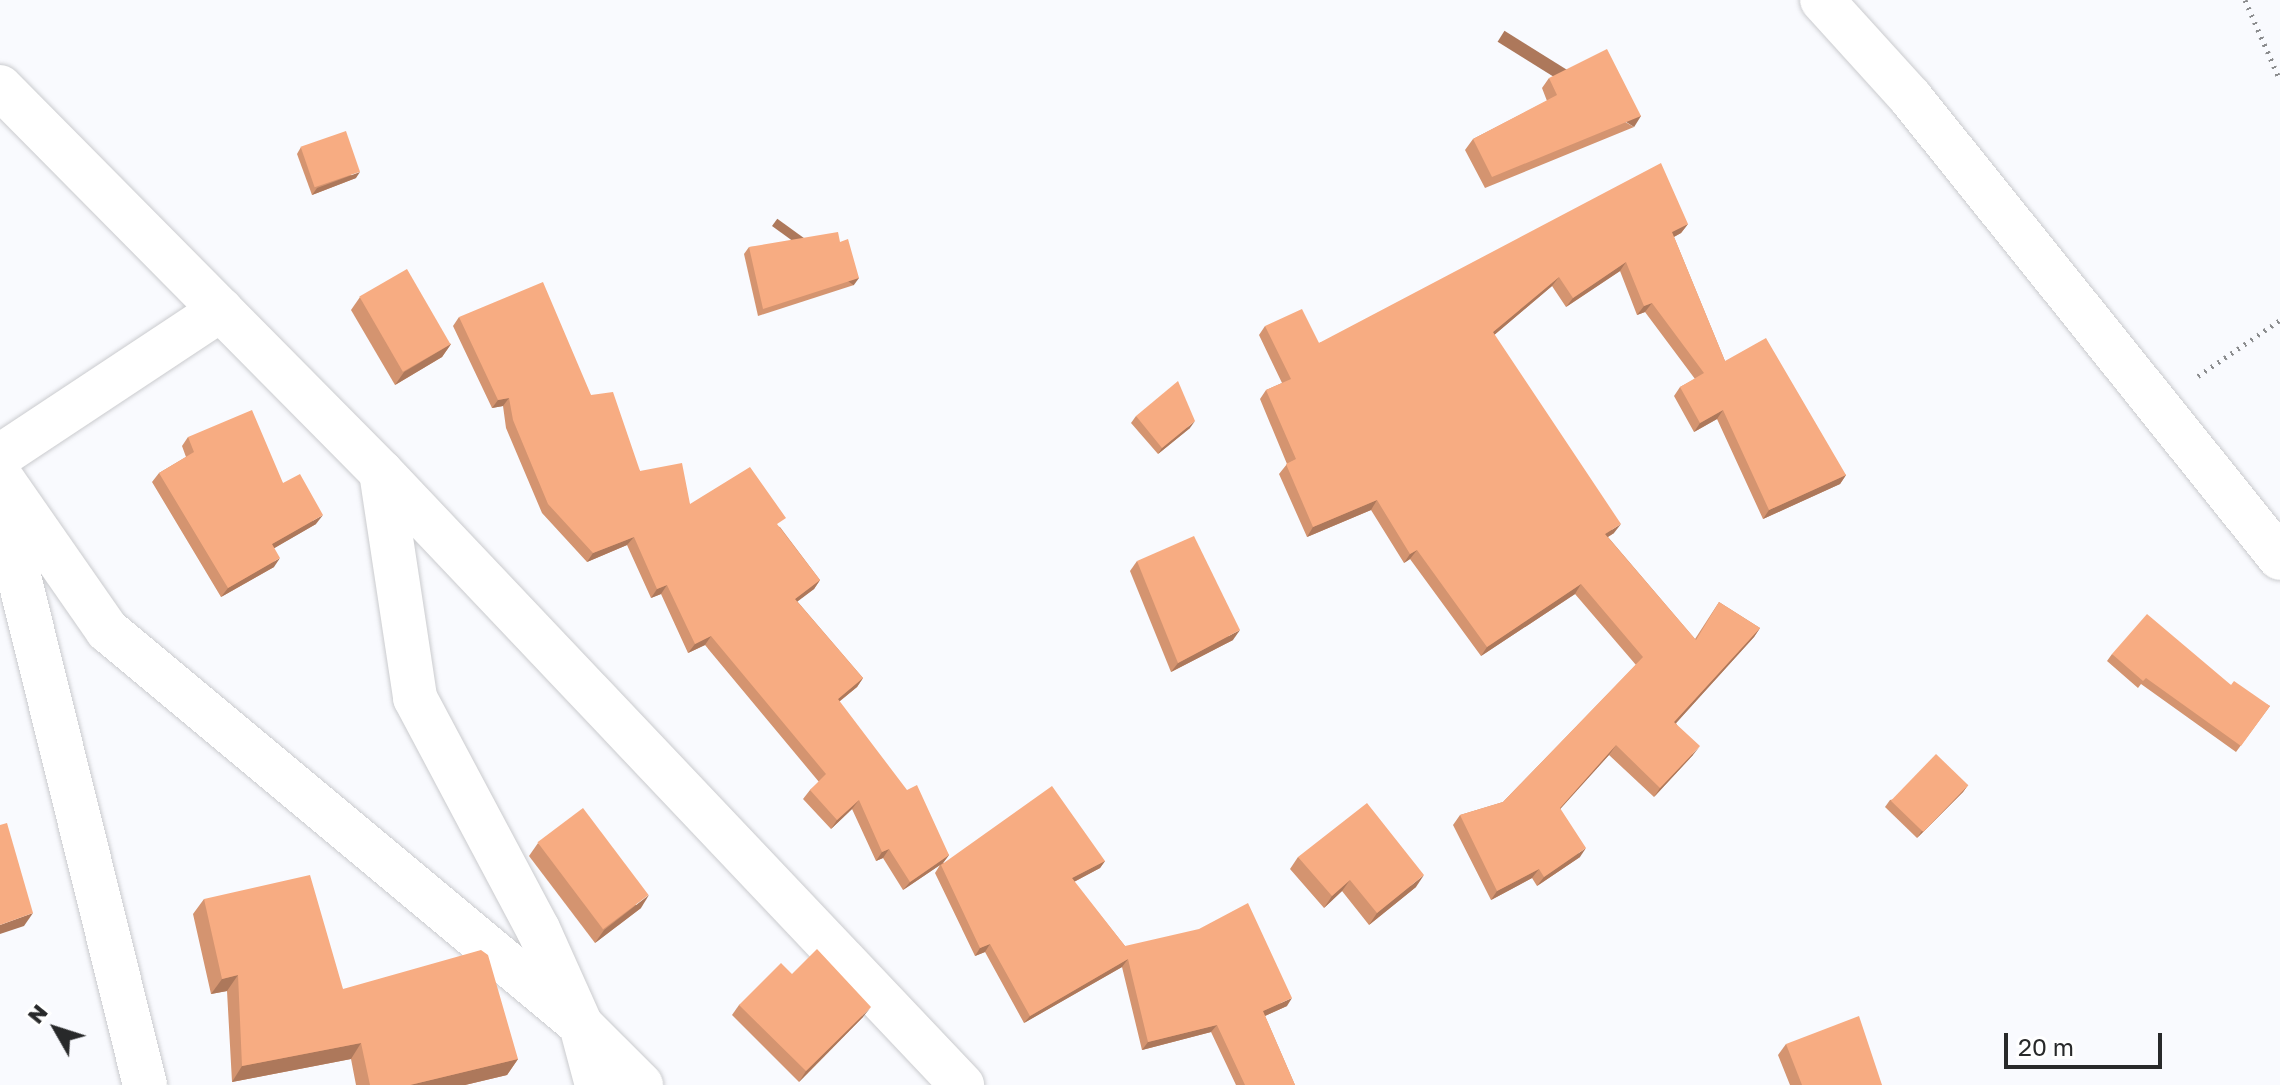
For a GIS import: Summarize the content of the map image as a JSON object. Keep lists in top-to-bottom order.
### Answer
{
  "scale_bar": "20 m",
  "north": "top left"
}
